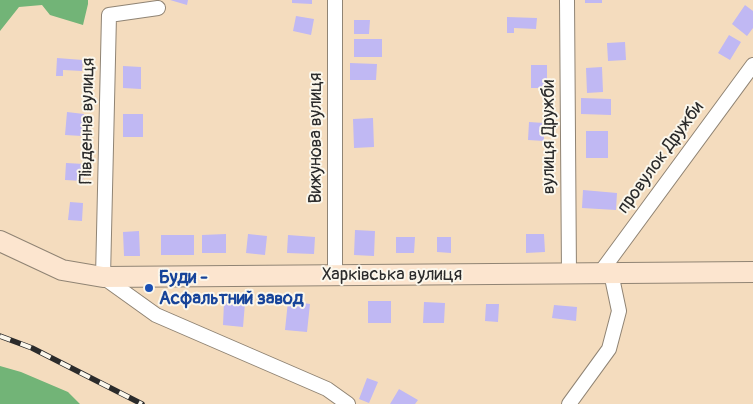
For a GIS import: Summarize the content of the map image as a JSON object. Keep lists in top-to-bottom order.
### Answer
{
  "streets": {
    "street": [
      "Південна вулиця",
      "вулиця Дружби",
      "Вижунова вулиця",
      "провулок Дружби",
      "Харківська вулиця"
    ]
  },
  "crossings": [
    ["Південна вулиця", "Харківська вулиця"],
    ["вулиця Дружби", "Харківська вулиця"],
    ["Вижунова вулиця", "Харківська вулиця"],
    ["провулок Дружби", "Харківська вулиця"]
  ],
  "places": ["Буди - Асфальтний завод"]
}
